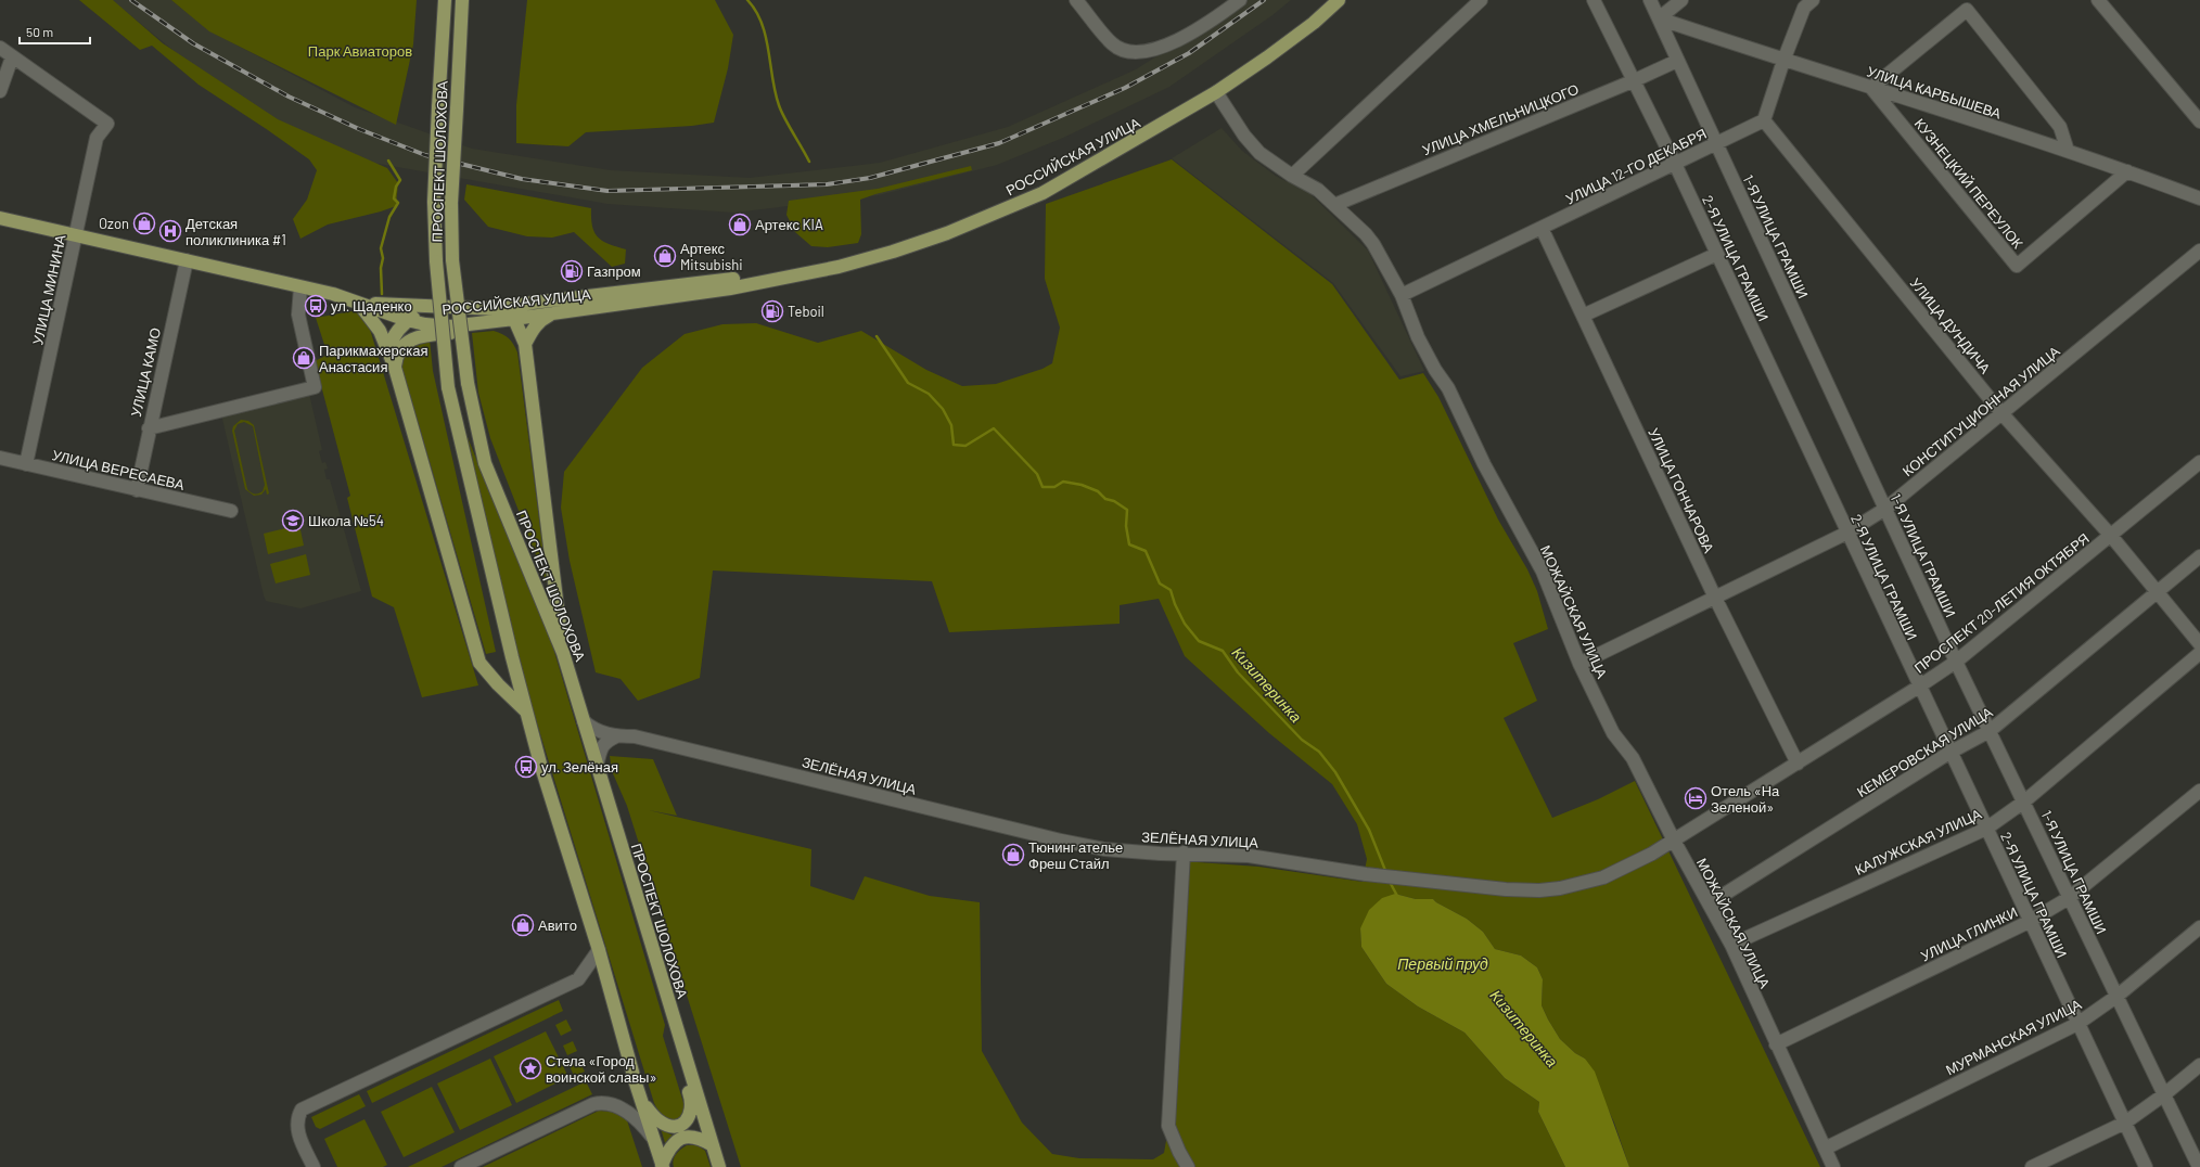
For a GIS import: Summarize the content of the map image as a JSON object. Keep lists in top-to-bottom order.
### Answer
{
  "streets": {
    "main road": ["РОССИЙСКАЯ УЛИЦА", "ПРОСПЕКТ ШОЛОХОВА"],
    "street": [
      "УЛИЦА КАРБЫШЕВА",
      "УЛИЦА ХМЕЛЬНИЦКОГО",
      "УЛИЦА 12-ГО ДЕКАБРЯ",
      "КУЗНЕЦКИЙ ПЕРЕУЛОК",
      "1-Я УЛИЦА ГРАМШИ",
      "2-Я УЛИЦА ГРАМШИ",
      "УЛИЦА МИНИНА",
      "УЛИЦА ДУНДИЧА",
      "УЛИЦА КАМО",
      "КОНСТИТУЦИОННАЯ УЛИЦА",
      "УЛИЦА ВЕРЕСАЕВА",
      "УЛИЦА ГОНЧАРОВА",
      "ПРОСПЕКТ 20-ЛЕТИЯ ОКТЯБРЯ",
      "МОЖАЙСКАЯ УЛИЦА",
      "КЕМЕРОВСКАЯ УЛИЦА",
      "ЗЕЛЁНАЯ УЛИЦА",
      "КАЛУЖСКАЯ УЛИЦА",
      "УЛИЦА ГЛИНКИ",
      "МУРМАНСКАЯ УЛИЦА"
    ]
  },
  "crossings": [
    ["УЛИЦА КАРБЫШЕВА", "КУЗНЕЦКИЙ ПЕРЕУЛОК"],
    ["УЛИЦА КАРБЫШЕВА", "1-Я УЛИЦА ГРАМШИ"],
    ["УЛИЦА ХМЕЛЬНИЦКОГО", "1-Я УЛИЦА ГРАМШИ"],
    ["УЛИЦА ХМЕЛЬНИЦКОГО", "2-Я УЛИЦА ГРАМШИ"],
    ["УЛИЦА ХМЕЛЬНИЦКОГО", "МОЖАЙСКАЯ УЛИЦА"],
    ["РОССИЙСКАЯ УЛИЦА", "МОЖАЙСКАЯ УЛИЦА"],
    ["ПРОСПЕКТ ШОЛОХОВА", "ЗЕЛЁНАЯ УЛИЦА"],
    ["УЛИЦА 12-ГО ДЕКАБРЯ", "1-Я УЛИЦА ГРАМШИ"],
    ["УЛИЦА 12-ГО ДЕКАБРЯ", "2-Я УЛИЦА ГРАМШИ"],
    ["УЛИЦА 12-ГО ДЕКАБРЯ", "УЛИЦА ДУНДИЧА"],
    ["УЛИЦА 12-ГО ДЕКАБРЯ", "УЛИЦА ГОНЧАРОВА"],
    ["УЛИЦА 12-ГО ДЕКАБРЯ", "МОЖАЙСКАЯ УЛИЦА"],
    ["1-Я УЛИЦА ГРАМШИ", "КОНСТИТУЦИОННАЯ УЛИЦА"],
    ["1-Я УЛИЦА ГРАМШИ", "ПРОСПЕКТ 20-ЛЕТИЯ ОКТЯБРЯ"],
    ["1-Я УЛИЦА ГРАМШИ", "КЕМЕРОВСКАЯ УЛИЦА"],
    ["1-Я УЛИЦА ГРАМШИ", "КАЛУЖСКАЯ УЛИЦА"],
    ["1-Я УЛИЦА ГРАМШИ", "УЛИЦА ГЛИНКИ"],
    ["1-Я УЛИЦА ГРАМШИ", "МУРМАНСКАЯ УЛИЦА"],
    ["2-Я УЛИЦА ГРАМШИ", "КОНСТИТУЦИОННАЯ УЛИЦА"],
    ["2-Я УЛИЦА ГРАМШИ", "ПРОСПЕКТ 20-ЛЕТИЯ ОКТЯБРЯ"],
    ["2-Я УЛИЦА ГРАМШИ", "КЕМЕРОВСКАЯ УЛИЦА"],
    ["2-Я УЛИЦА ГРАМШИ", "КАЛУЖСКАЯ УЛИЦА"],
    ["2-Я УЛИЦА ГРАМШИ", "УЛИЦА ГЛИНКИ"],
    ["2-Я УЛИЦА ГРАМШИ", "МУРМАНСКАЯ УЛИЦА"],
    ["УЛИЦА МИНИНА", "УЛИЦА ВЕРЕСАЕВА"],
    ["УЛИЦА ДУНДИЧА", "КОНСТИТУЦИОННАЯ УЛИЦА"],
    ["УЛИЦА ДУНДИЧА", "ПРОСПЕКТ 20-ЛЕТИЯ ОКТЯБРЯ"],
    ["УЛИЦА ДУНДИЧА", "КЕМЕРОВСКАЯ УЛИЦА"],
    ["УЛИЦА КАМО", "УЛИЦА ВЕРЕСАЕВА"],
    ["КОНСТИТУЦИОННАЯ УЛИЦА", "УЛИЦА ГОНЧАРОВА"],
    ["КОНСТИТУЦИОННАЯ УЛИЦА", "МОЖАЙСКАЯ УЛИЦА"],
    ["УЛИЦА ГОНЧАРОВА", "ПРОСПЕКТ 20-ЛЕТИЯ ОКТЯБРЯ"],
    ["ПРОСПЕКТ 20-ЛЕТИЯ ОКТЯБРЯ", "МОЖАЙСКАЯ УЛИЦА"],
    ["ПРОСПЕКТ 20-ЛЕТИЯ ОКТЯБРЯ", "ЗЕЛЁНАЯ УЛИЦА"],
    ["МОЖАЙСКАЯ УЛИЦА", "КЕМЕРОВСКАЯ УЛИЦА"],
    ["МОЖАЙСКАЯ УЛИЦА", "ЗЕЛЁНАЯ УЛИЦА"],
    ["МОЖАЙСКАЯ УЛИЦА", "КАЛУЖСКАЯ УЛИЦА"],
    ["МОЖАЙСКАЯ УЛИЦА", "УЛИЦА ГЛИНКИ"],
    ["МОЖАЙСКАЯ УЛИЦА", "МУРМАНСКАЯ УЛИЦА"]
  ],
  "water": ["Кизитеринка", "Первый пруд"],
  "parks": ["Парк Авиаторов"],
  "places": {
    "shop": [
      "Ozon",
      "Артекс KIA",
      "Артекс Mitsubishi",
      "Парикмахерская Анастасия",
      "Тюнинг ателье Фреш Стайл",
      "Авито"
    ],
    "hospital": ["Детская поликлиника #1"],
    "fuel station": ["Газпром", "Teboil"],
    "bus stop": ["ул. Щаденко", "ул. Зелёная"],
    "school or university": ["Школа №54"],
    "hotel": ["Отель «На Зеленой»"],
    "place": ["Стела «Город воинской славы»"]
  },
  "scale_bar": "50 m"
}
